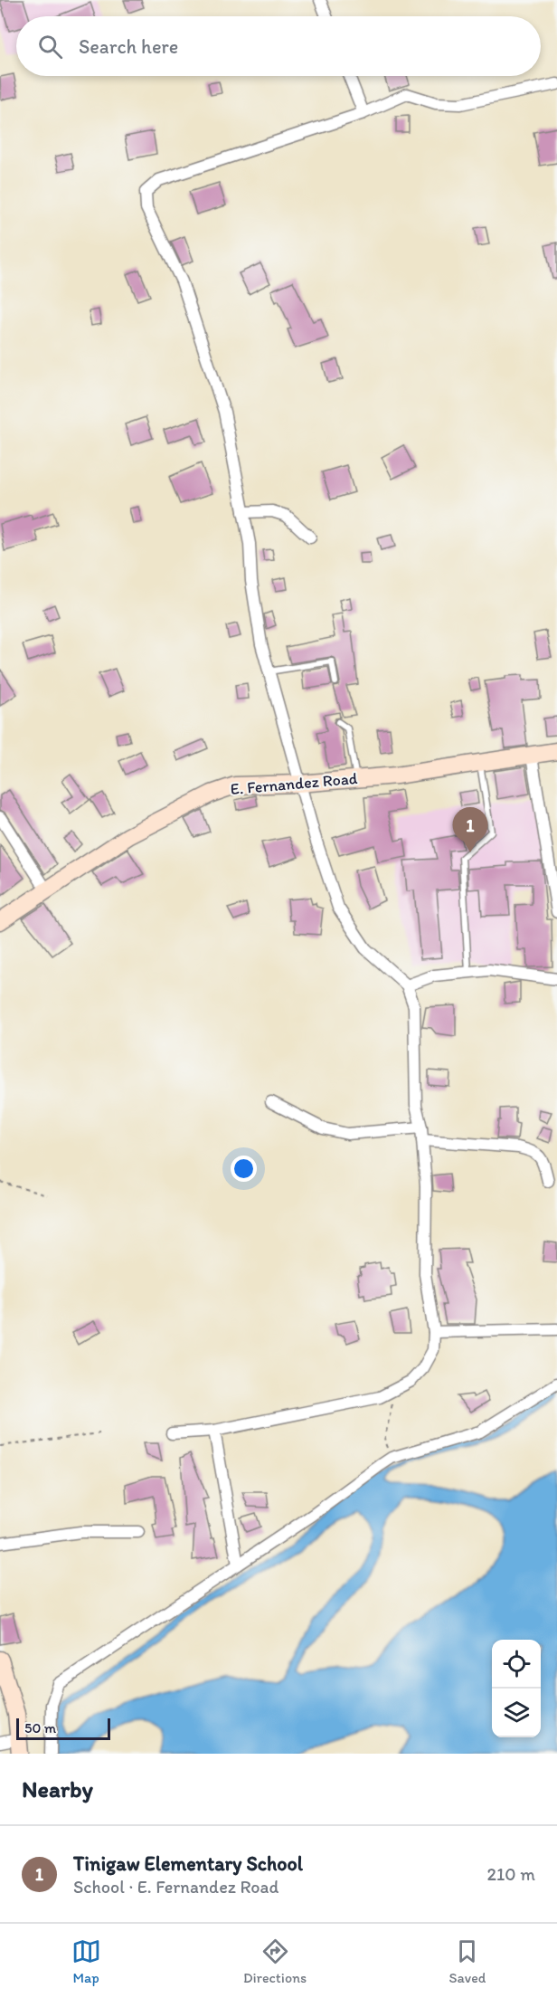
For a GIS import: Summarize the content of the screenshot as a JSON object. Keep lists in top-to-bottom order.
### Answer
{
  "streets": {
    "street": ["E. Fernandez Road"]
  },
  "scale_bar": "50 m",
  "page": {
    "search": "Search here",
    "pins": "1",
    "scale": "50 m",
    "heading": "Nearby",
    "list": [
      {
        "mark": "1",
        "name": "Tinigaw Elementary School",
        "note": "School · E. Fernandez Road",
        "value": "210 m"
      }
    ],
    "nav": ["Map", "Directions", "Saved"]
  }
}
